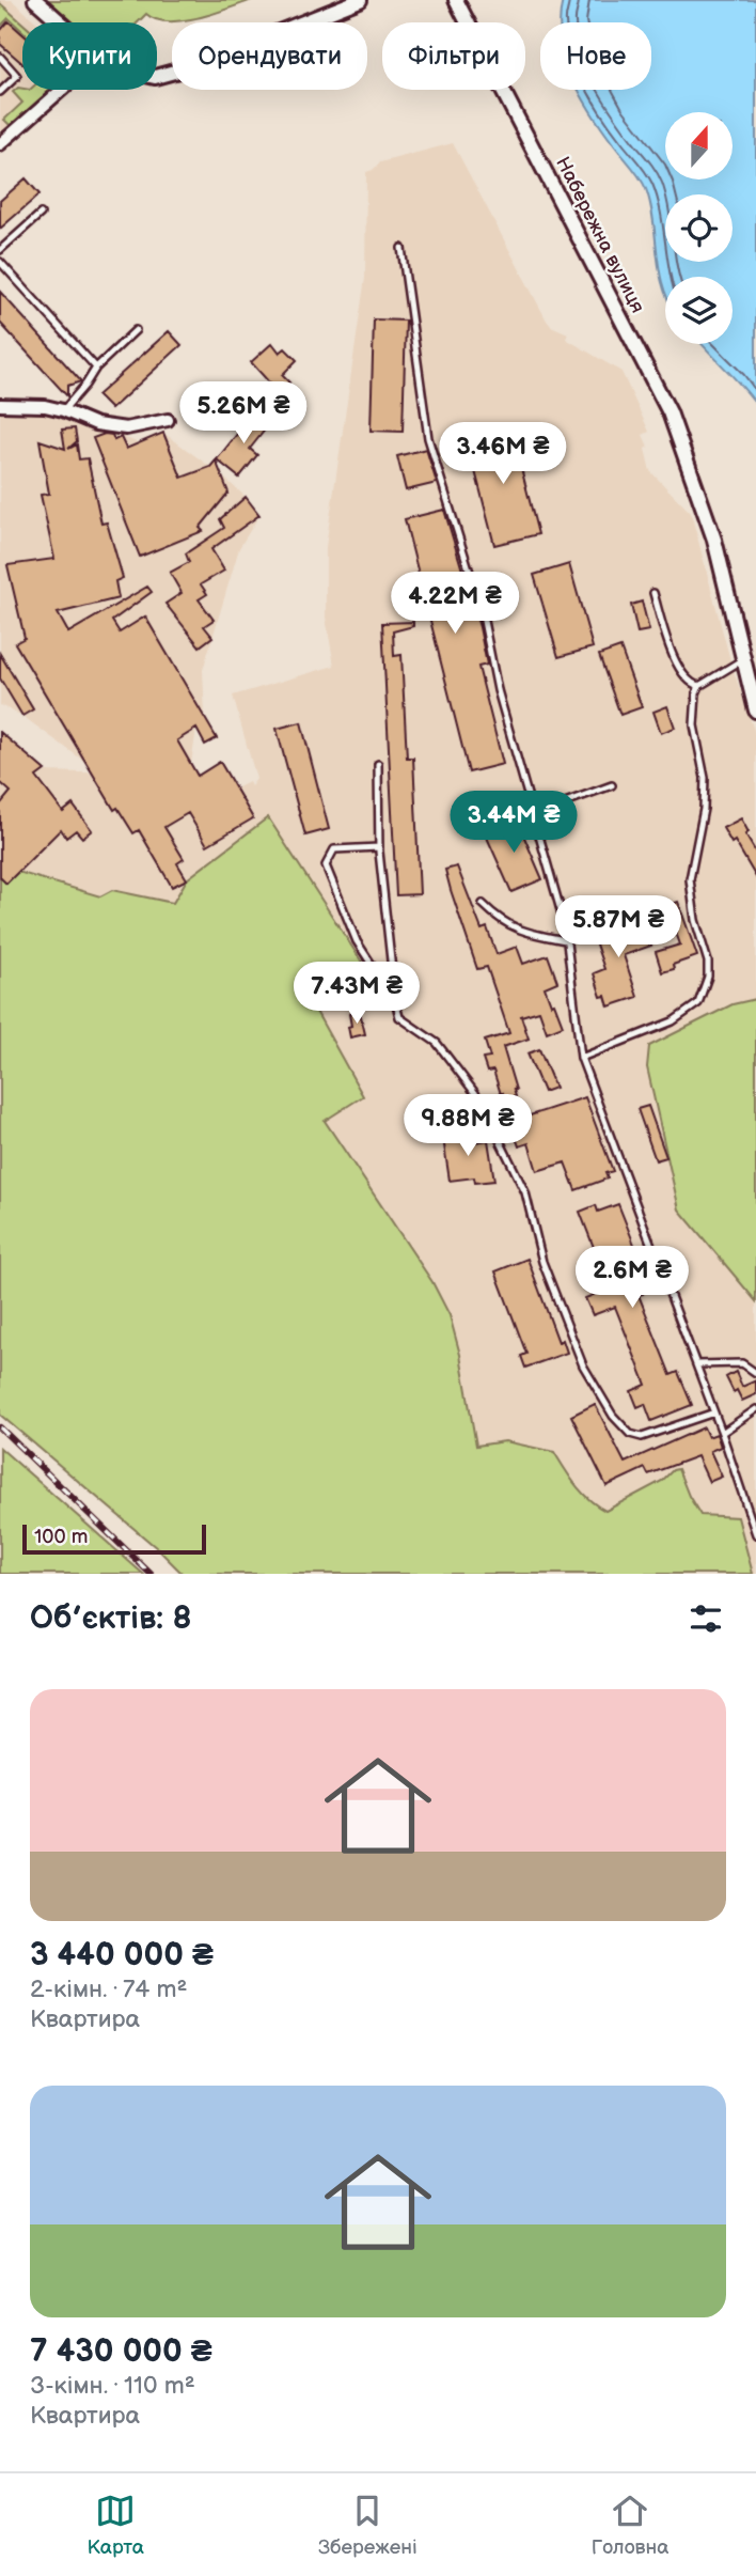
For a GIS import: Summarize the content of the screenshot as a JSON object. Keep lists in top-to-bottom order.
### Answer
{
  "streets": {
    "street": ["Набережна вулиця"]
  },
  "scale_bar": "100 m",
  "north": "top",
  "page": {
    "chip": [
      "Купити",
      "Орендувати",
      "Фільтри",
      "Нове"
    ],
    "price": [
      "5.26M ₴",
      "3.46M ₴",
      "4.22M ₴",
      "3.44M ₴",
      "5.87M ₴",
      "7.43M ₴",
      "9.88M ₴",
      "2.6M ₴"
    ],
    "scale": "100 m",
    "heading": "Об’єктів: 8",
    "list": [
      {
        "name": "3 440 000 ₴",
        "note": "2-кімн. · 74 m² · Квартира"
      },
      {
        "name": "7 430 000 ₴",
        "note": "3-кімн. · 110 m² · Квартира"
      }
    ],
    "tabs": ["Карта", "Збережені", "Головна"]
  }
}
